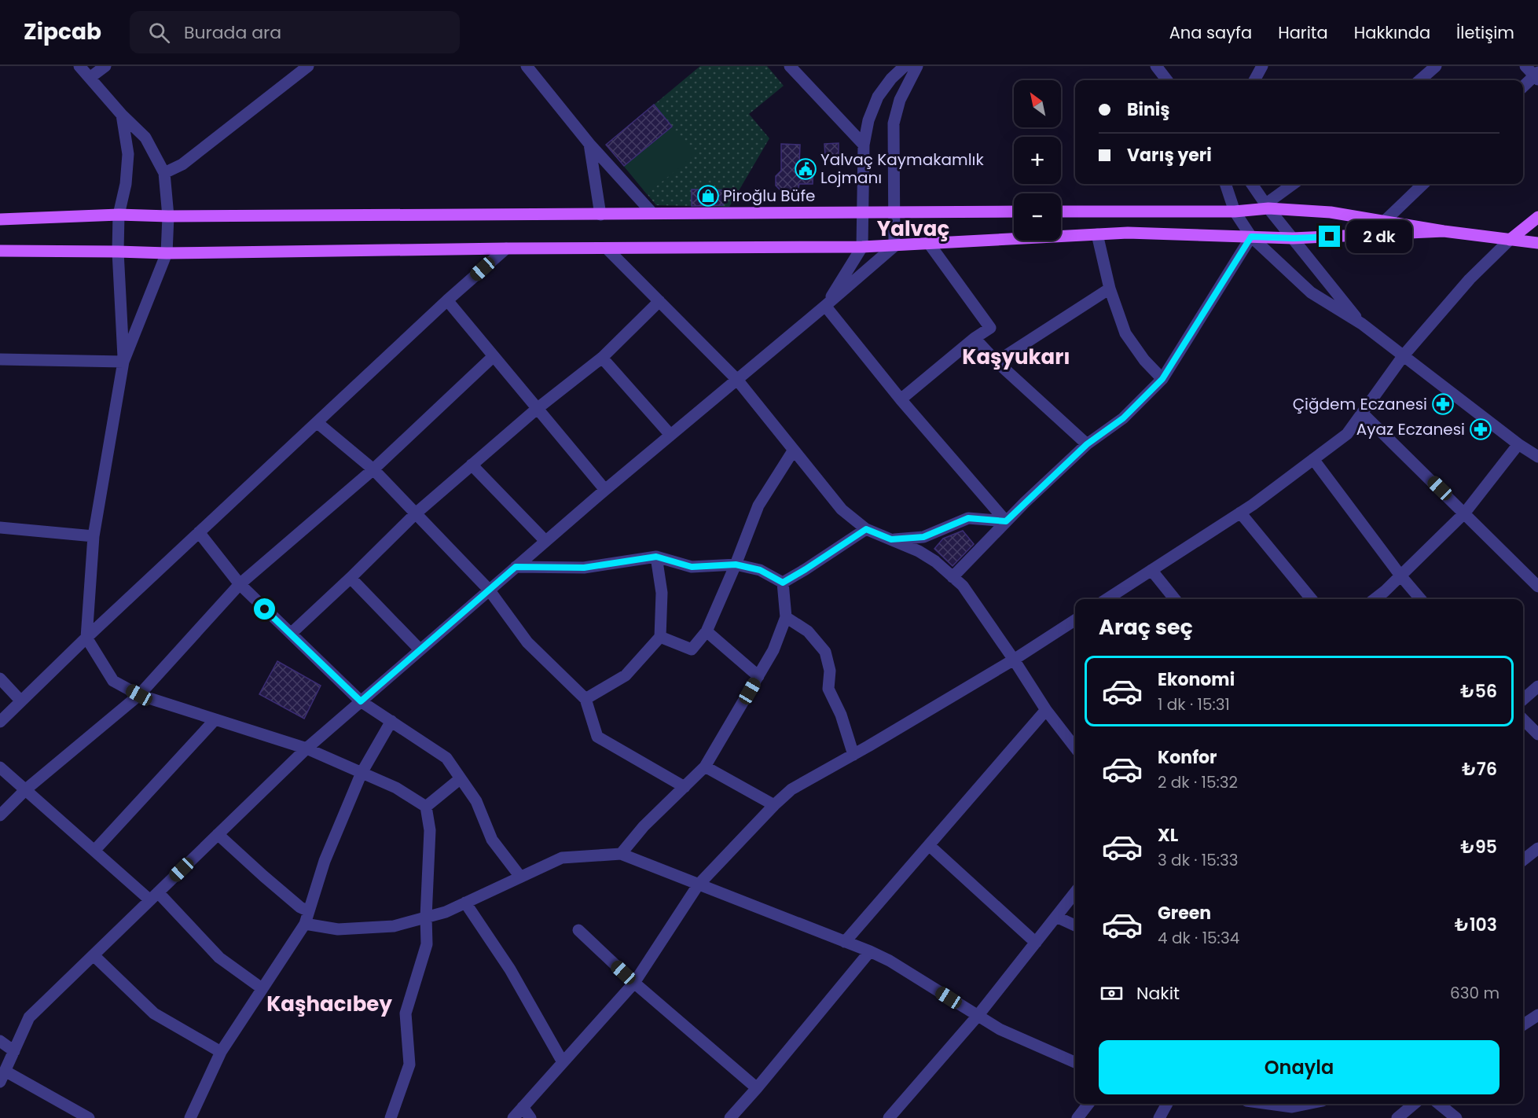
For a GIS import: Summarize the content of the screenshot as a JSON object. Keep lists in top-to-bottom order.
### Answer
{
  "districts": ["Yalvaç", "Kaşyukarı", "Kaşhacıbey"],
  "places": {
    "public building": ["Yalvaç Kaymakamlık Lojmanı"],
    "shop": ["Piroğlu Büfe"],
    "pharmacy": ["Çiğdem Eczanesi", "Ayaz Eczanesi"]
  },
  "north": "top left",
  "page": {
    "header": "Zipcab",
    "search": "Burada ara",
    "nav": [
      "Ana sayfa",
      "Harita",
      "Hakkında",
      "İletişim"
    ],
    "map_buttons": ["+", "−"],
    "banner": ["Biniş", "Varış yeri"],
    "bubble": "2 dk",
    "heading": "Araç seç",
    "list": [
      {
        "name": "Ekonomi",
        "note": "1 dk · 15:31",
        "value": "₺56"
      },
      {
        "name": "Konfor",
        "note": "2 dk · 15:32",
        "value": "₺76"
      },
      {
        "name": "XL",
        "note": "3 dk · 15:33",
        "value": "₺95"
      },
      {
        "name": "Green",
        "note": "4 dk · 15:34",
        "value": "₺103"
      }
    ],
    "pay": ["Nakit", "630 m"],
    "buttons": "Onayla"
  }
}
